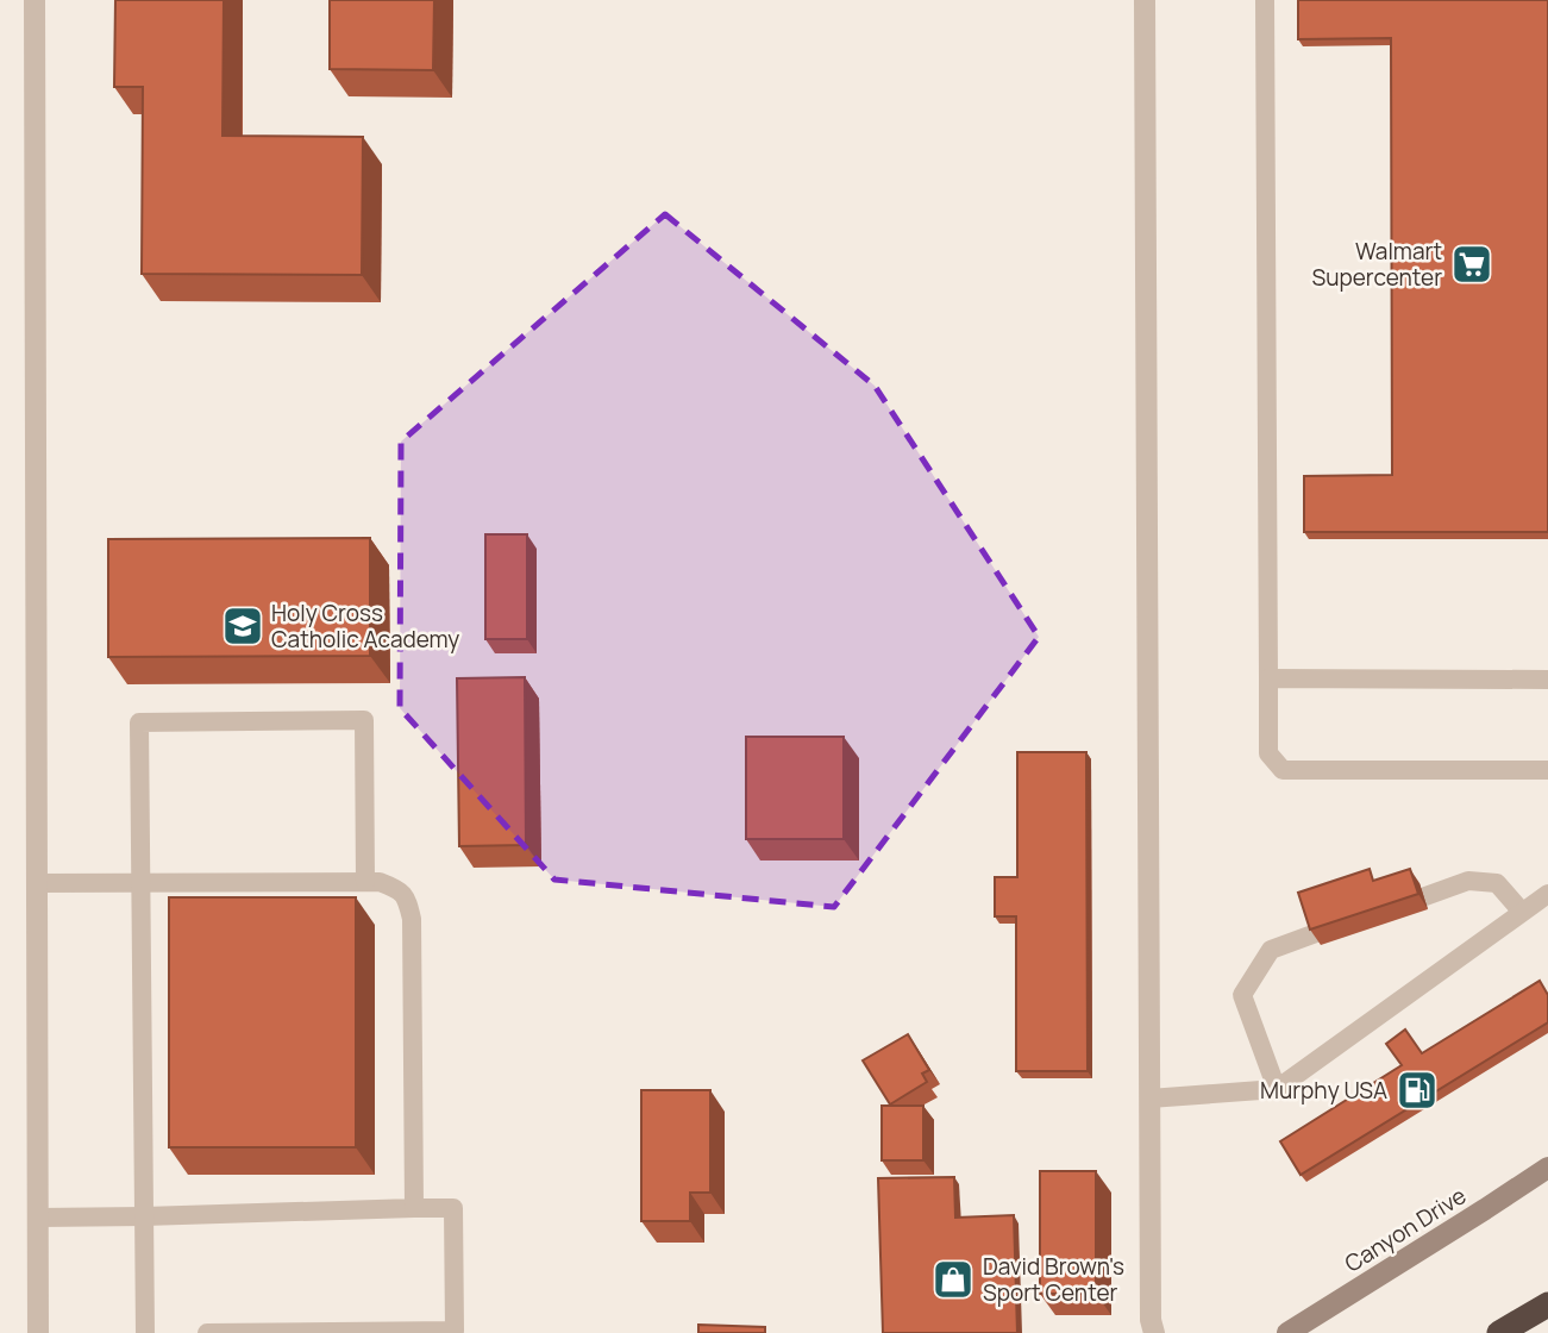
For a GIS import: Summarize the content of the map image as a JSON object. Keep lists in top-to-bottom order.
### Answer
{
  "streets": {
    "main road": ["Canyon Drive"]
  },
  "places": {
    "supermarket": ["Walmart Supercenter"],
    "school or university": ["Holy Cross Catholic Academy"],
    "fuel station": ["Murphy USA"],
    "shop": ["David Brown's Sport Center"]
  }
}
